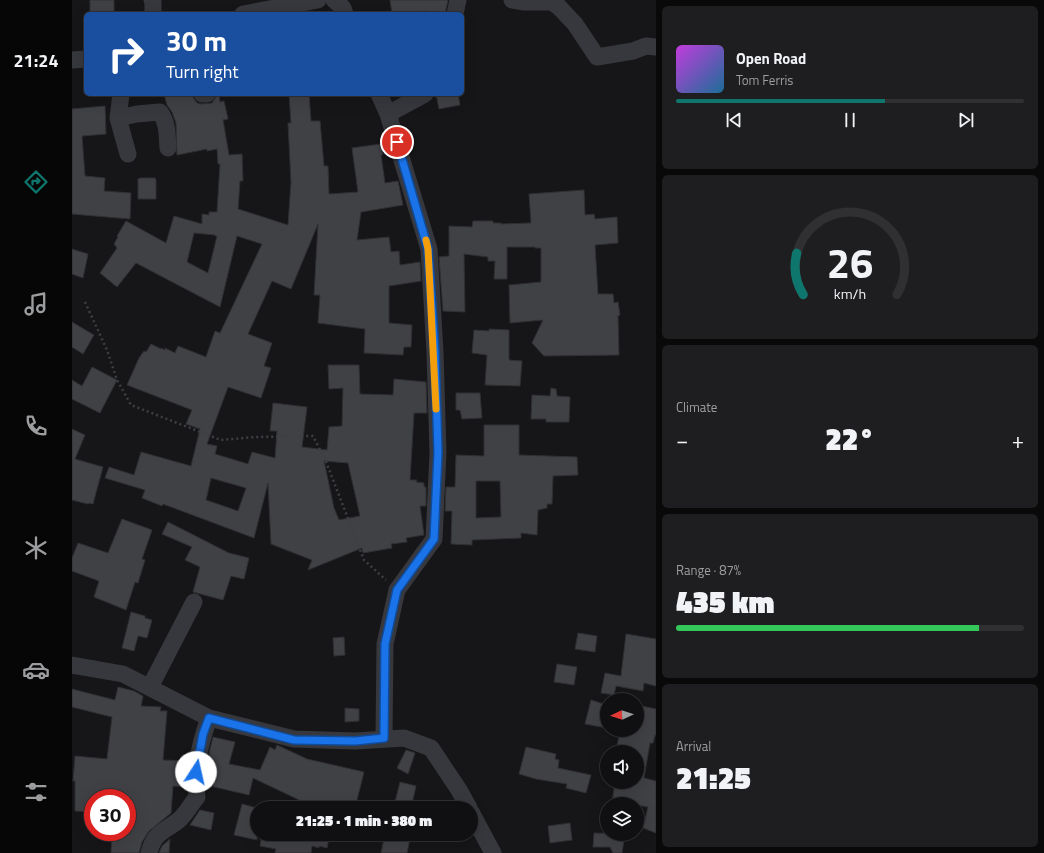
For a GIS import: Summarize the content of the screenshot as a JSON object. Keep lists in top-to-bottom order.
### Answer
{
  "north": "left",
  "page": {
    "tabs": "21:24",
    "turn": ["30 m", "Turn right"],
    "song": ["Open Road", "Tom Ferris"],
    "tile": [
      "Climate",
      ["Range · 87%", "435 km"],
      ["Arrival", "21:25"]
    ],
    "heat": ["−", "22°", "+"],
    "limit": "30",
    "trip": "21:25 · 1 min · 380 m",
    "gauge": ["26", "km/h"]
  }
}
